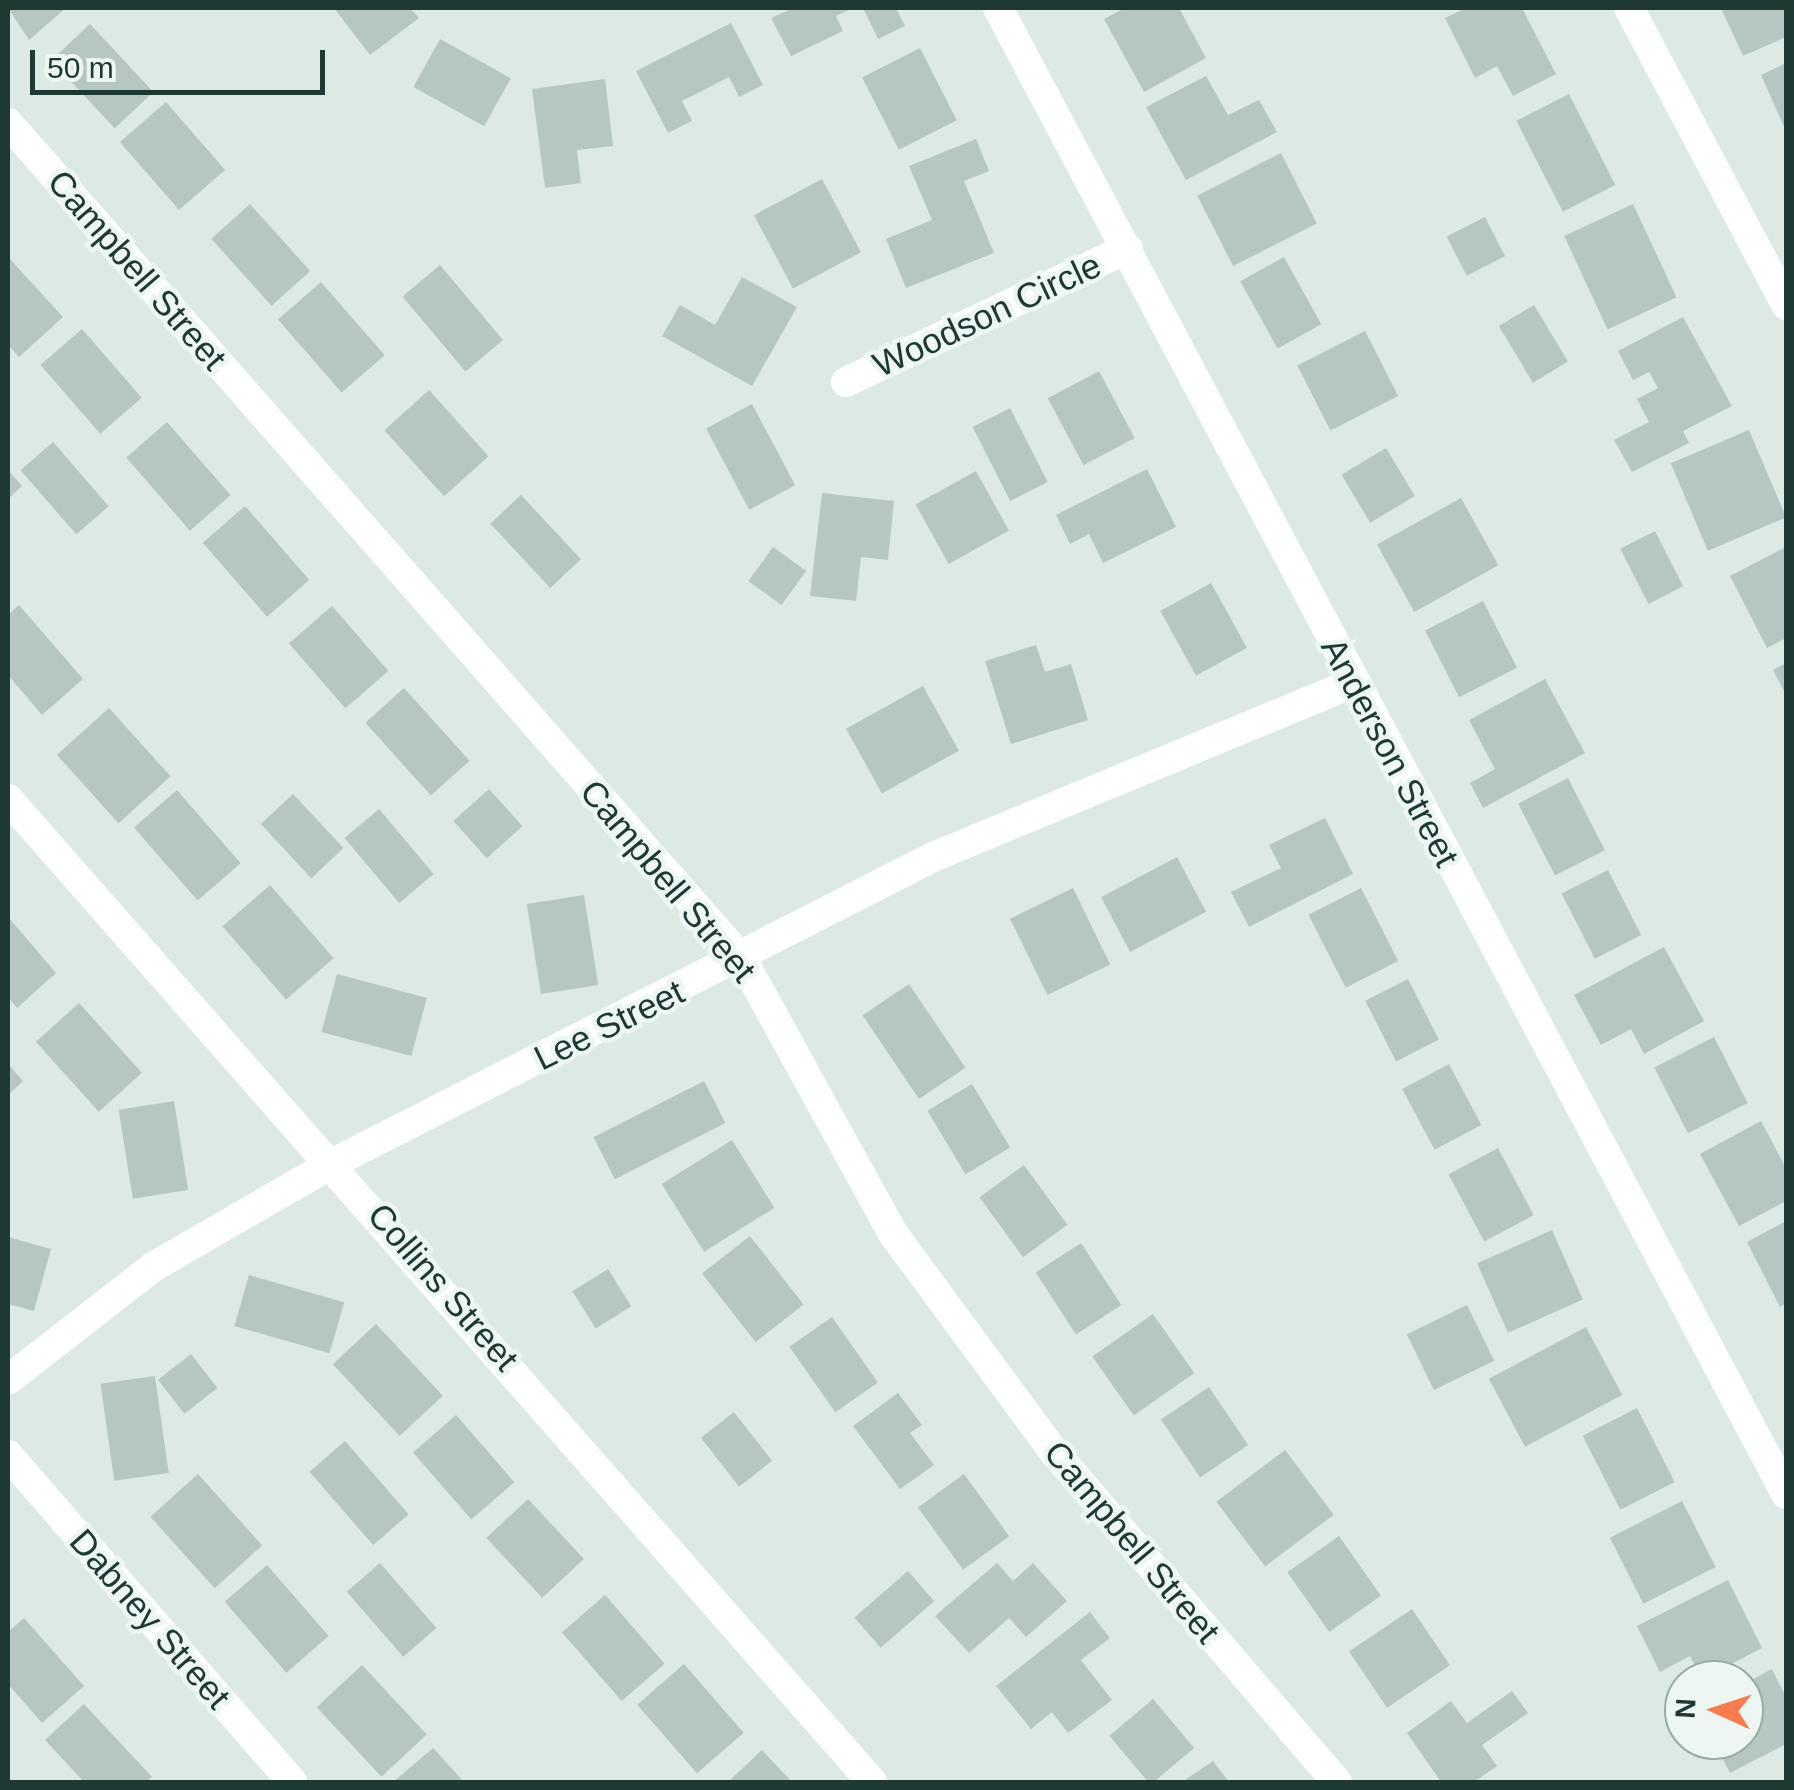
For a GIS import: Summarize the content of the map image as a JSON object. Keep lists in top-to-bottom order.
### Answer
{
  "streets": {
    "street": [
      "Campbell Street",
      "Woodson Circle",
      "Anderson Street",
      "Lee Street",
      "Collins Street",
      "Dabney Street"
    ]
  },
  "crossings": [
    ["Campbell Street", "Lee Street"],
    ["Woodson Circle", "Anderson Street"],
    ["Anderson Street", "Lee Street"],
    ["Lee Street", "Collins Street"]
  ],
  "scale_bar": "50 m",
  "north": "left"
}
